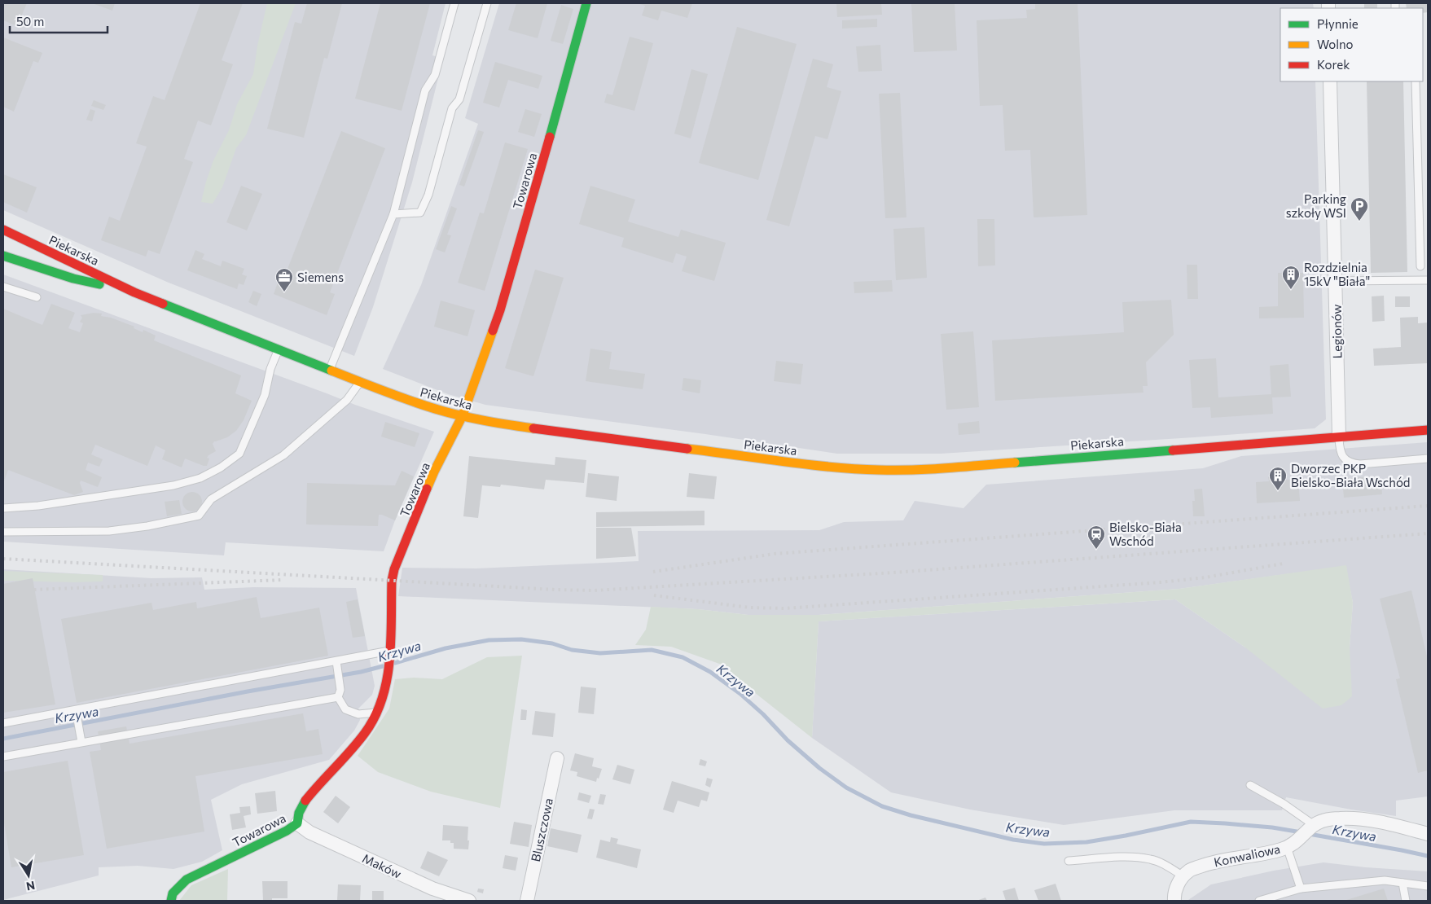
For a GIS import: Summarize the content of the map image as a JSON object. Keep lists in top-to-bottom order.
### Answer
{
  "streets": {
    "street": [
      "Towarowa",
      "Piekarska",
      "Legionów",
      "Bluszczowa",
      "Konwaliowa",
      "Maków"
    ]
  },
  "crossings": [
    ["Towarowa", "Piekarska"],
    ["Towarowa", "Maków"],
    ["Piekarska", "Legionów"]
  ],
  "water": ["Krzywa"],
  "places": {
    "parking": ["Parking szkoły WSI"],
    "building": ["Rozdzielnia 15kV \"Biała\"", "Dworzec PKP Bielsko-Biała Wschód"],
    "office": ["Siemens"],
    "station": ["Bielsko-Biała Wschód"]
  },
  "legend": ["Płynnie", "Wolno", "Korek"],
  "scale_bar": "50 m",
  "north": "bottom"
}
